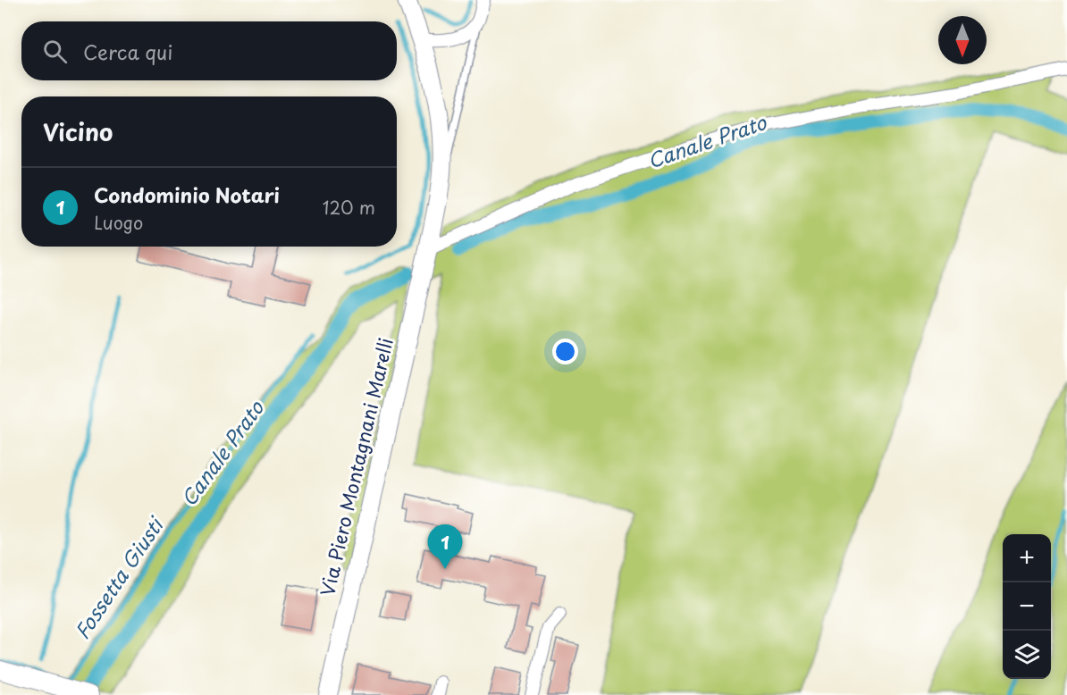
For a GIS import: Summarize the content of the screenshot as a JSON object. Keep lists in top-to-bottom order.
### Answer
{
  "streets": {
    "street": ["Via Piero Montagnani Marelli"]
  },
  "water": ["Canale Prato", "Fossetta Giusti"],
  "north": "bottom",
  "page": {
    "search": "Cerca qui",
    "heading": "Vicino",
    "list": [
      {
        "mark": "1",
        "name": "Condominio Notari",
        "note": "Luogo",
        "value": "120 m"
      }
    ],
    "pins": "1",
    "map_buttons": ["+", "−"]
  }
}
